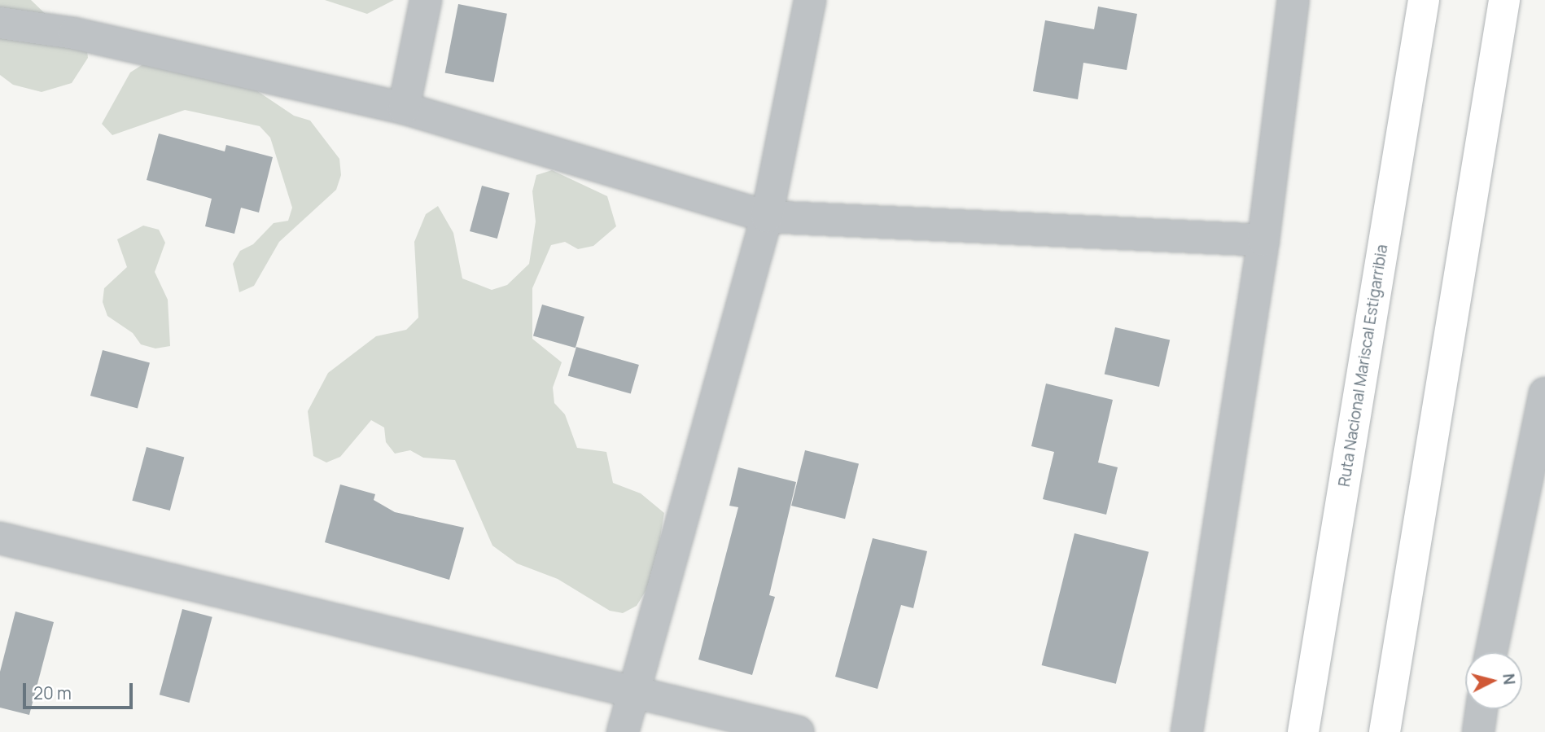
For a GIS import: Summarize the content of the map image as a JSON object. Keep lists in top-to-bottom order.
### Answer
{
  "streets": {
    "highway": ["Ruta Nacional Mariscal Estigarribia"]
  },
  "scale_bar": "20 m",
  "north": "right"
}
